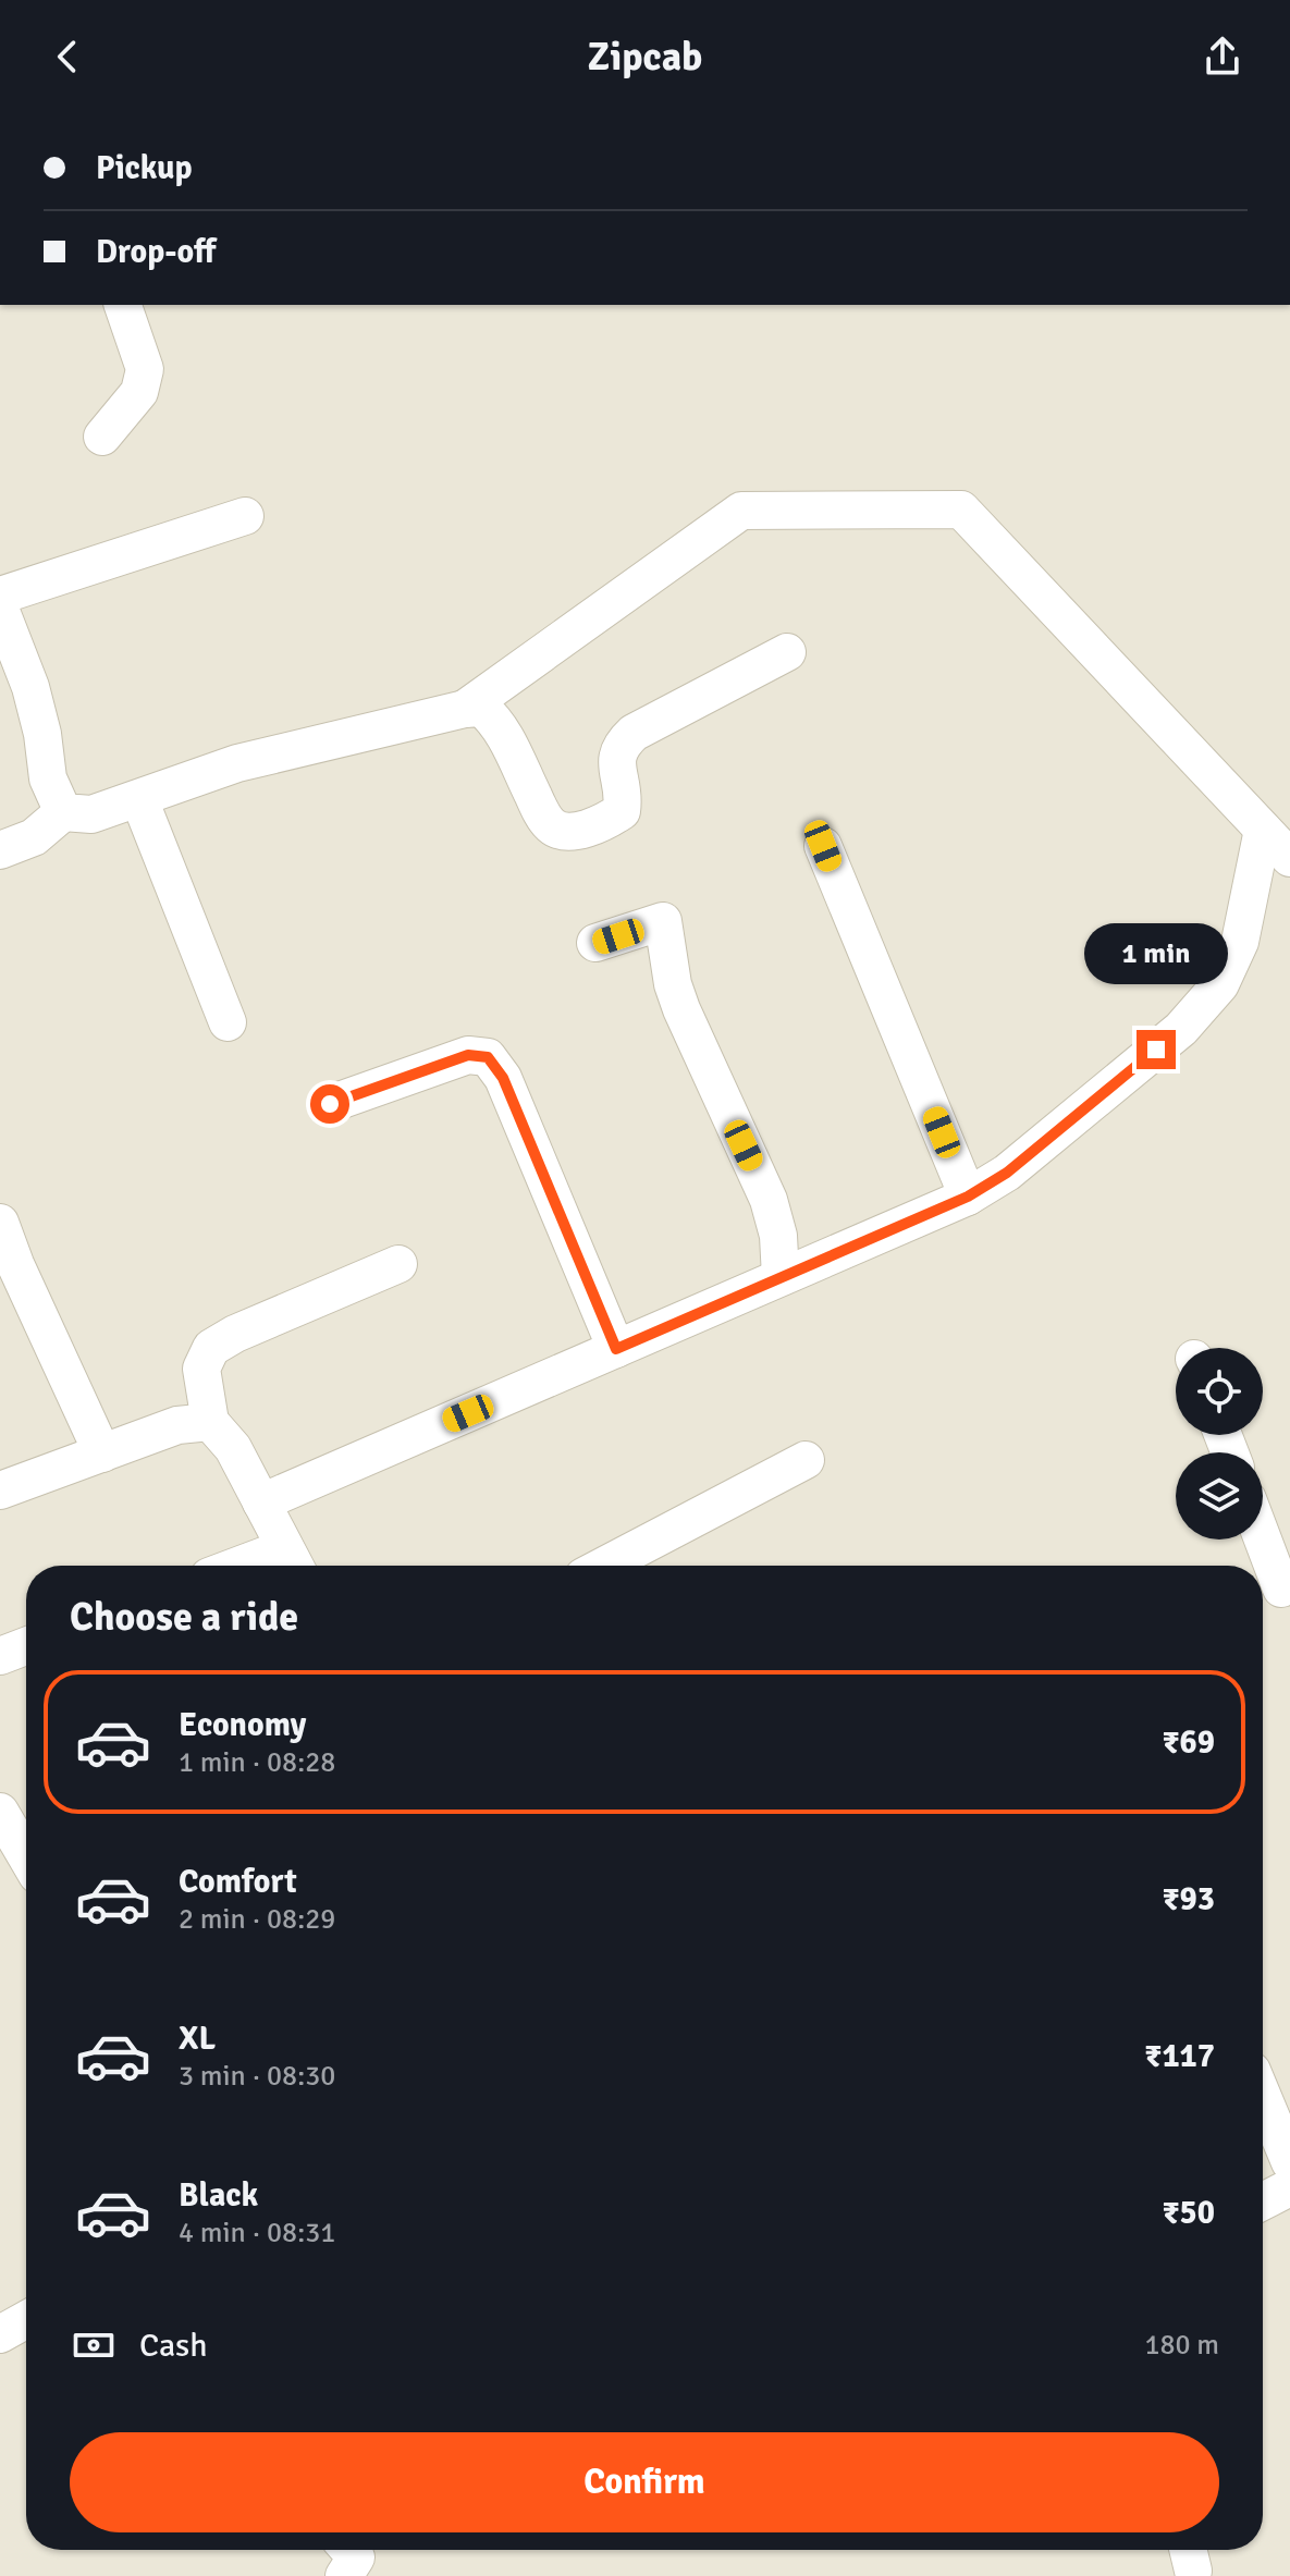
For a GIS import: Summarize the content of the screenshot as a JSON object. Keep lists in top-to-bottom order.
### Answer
{
  "page": {
    "header": "Zipcab",
    "banner": ["Pickup", "Drop-off"],
    "bubble": "1 min",
    "heading": "Choose a ride",
    "list": [
      {
        "name": "Economy",
        "note": "1 min · 08:28",
        "value": "₹69"
      },
      {
        "name": "Comfort",
        "note": "2 min · 08:29",
        "value": "₹93"
      },
      {
        "name": "XL",
        "note": "3 min · 08:30",
        "value": "₹117"
      },
      {
        "name": "Black",
        "note": "4 min · 08:31",
        "value": "₹50"
      }
    ],
    "pay": ["Cash", "180 m"],
    "buttons": "Confirm"
  }
}
